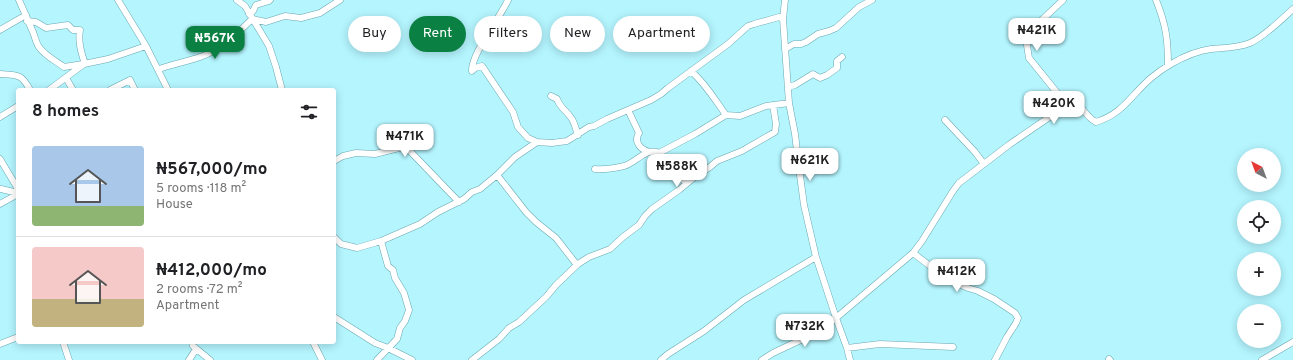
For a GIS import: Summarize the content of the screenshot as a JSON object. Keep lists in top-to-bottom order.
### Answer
{
  "north": "top left",
  "page": {
    "chip": [
      "Buy",
      "Rent",
      "Filters",
      "New",
      "Apartment"
    ],
    "price": [
      "₦421K",
      "₦567K",
      "₦420K",
      "₦471K",
      "₦621K",
      "₦588K",
      "₦412K",
      "₦732K"
    ],
    "heading": "8 homes",
    "list": [
      {
        "name": "₦567,000/mo",
        "note": "5 rooms · 118 m² · House"
      },
      {
        "name": "₦412,000/mo",
        "note": "2 rooms · 72 m² · Apartment"
      }
    ],
    "map_buttons": ["+", "−"]
  }
}
